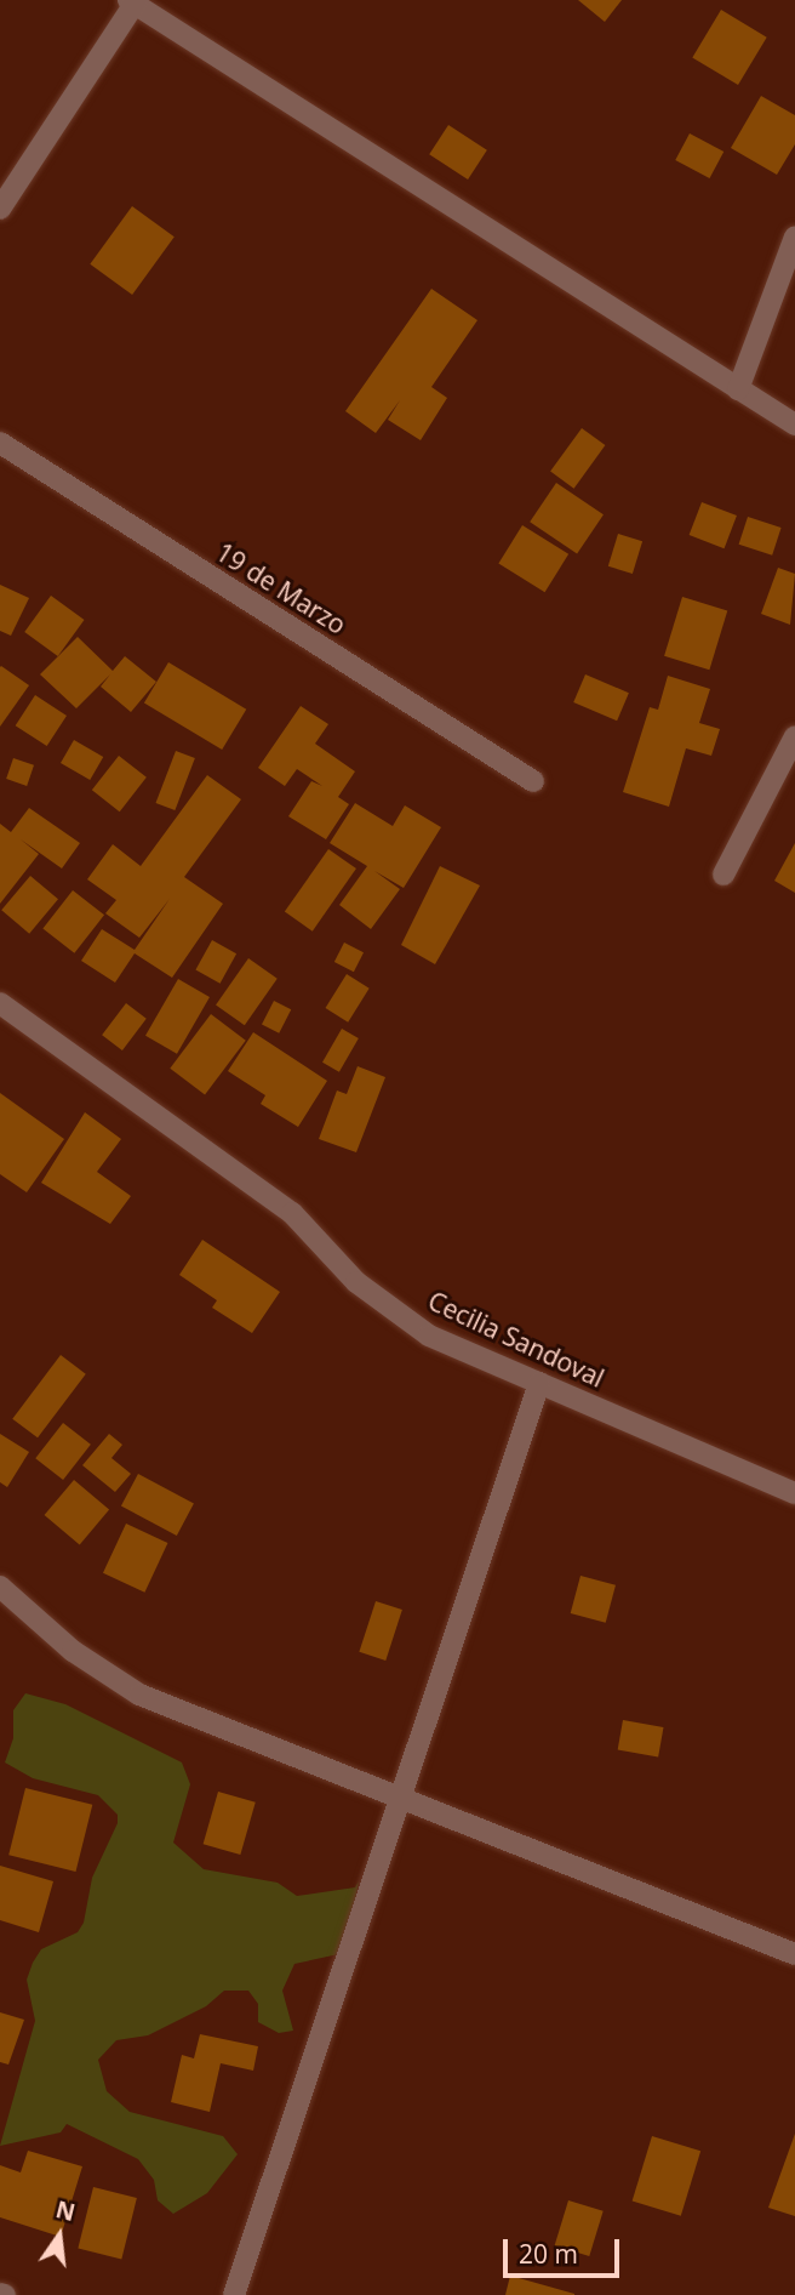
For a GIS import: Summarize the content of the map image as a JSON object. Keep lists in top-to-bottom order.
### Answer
{
  "streets": {
    "street": ["19 de Marzo", "Cecilia Sandoval"]
  },
  "scale_bar": "20 m",
  "north": "top"
}
